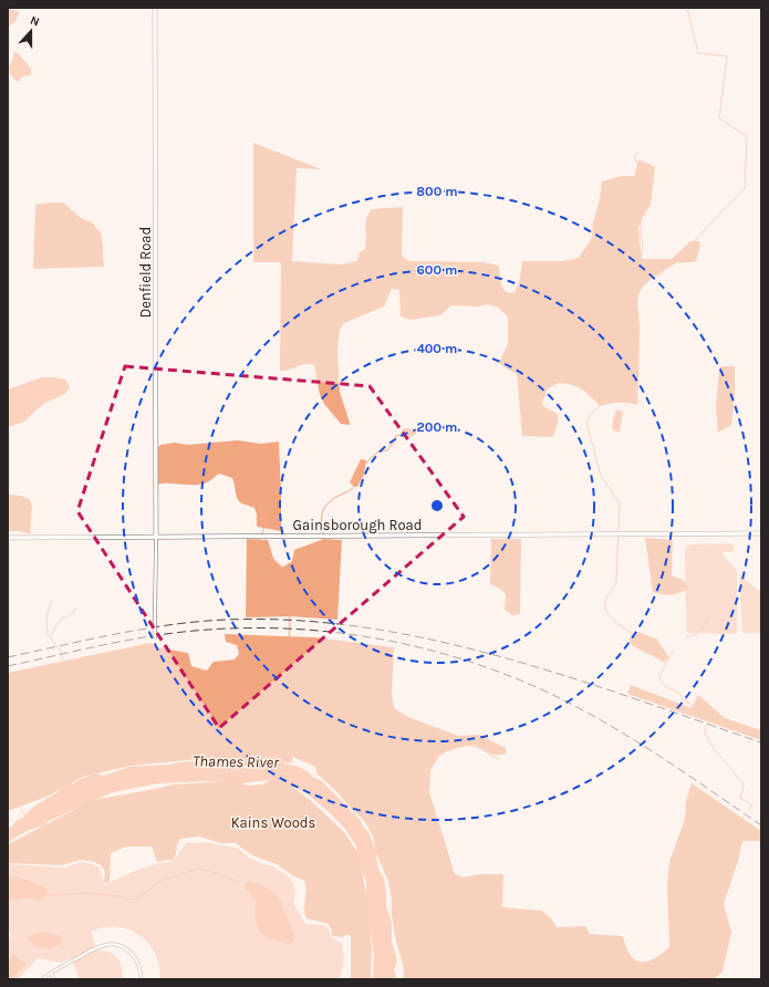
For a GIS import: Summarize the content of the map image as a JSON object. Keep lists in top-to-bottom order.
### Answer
{
  "streets": {
    "main road": ["Denfield Road", "Gainsborough Road"]
  },
  "crossings": [
    ["Denfield Road", "Gainsborough Road"]
  ],
  "water": ["Thames River"],
  "parks": ["Kains Woods"],
  "north": "top",
  "rings": [
    "800 m",
    "600 m",
    "400 m",
    "200 m"
  ]
}
